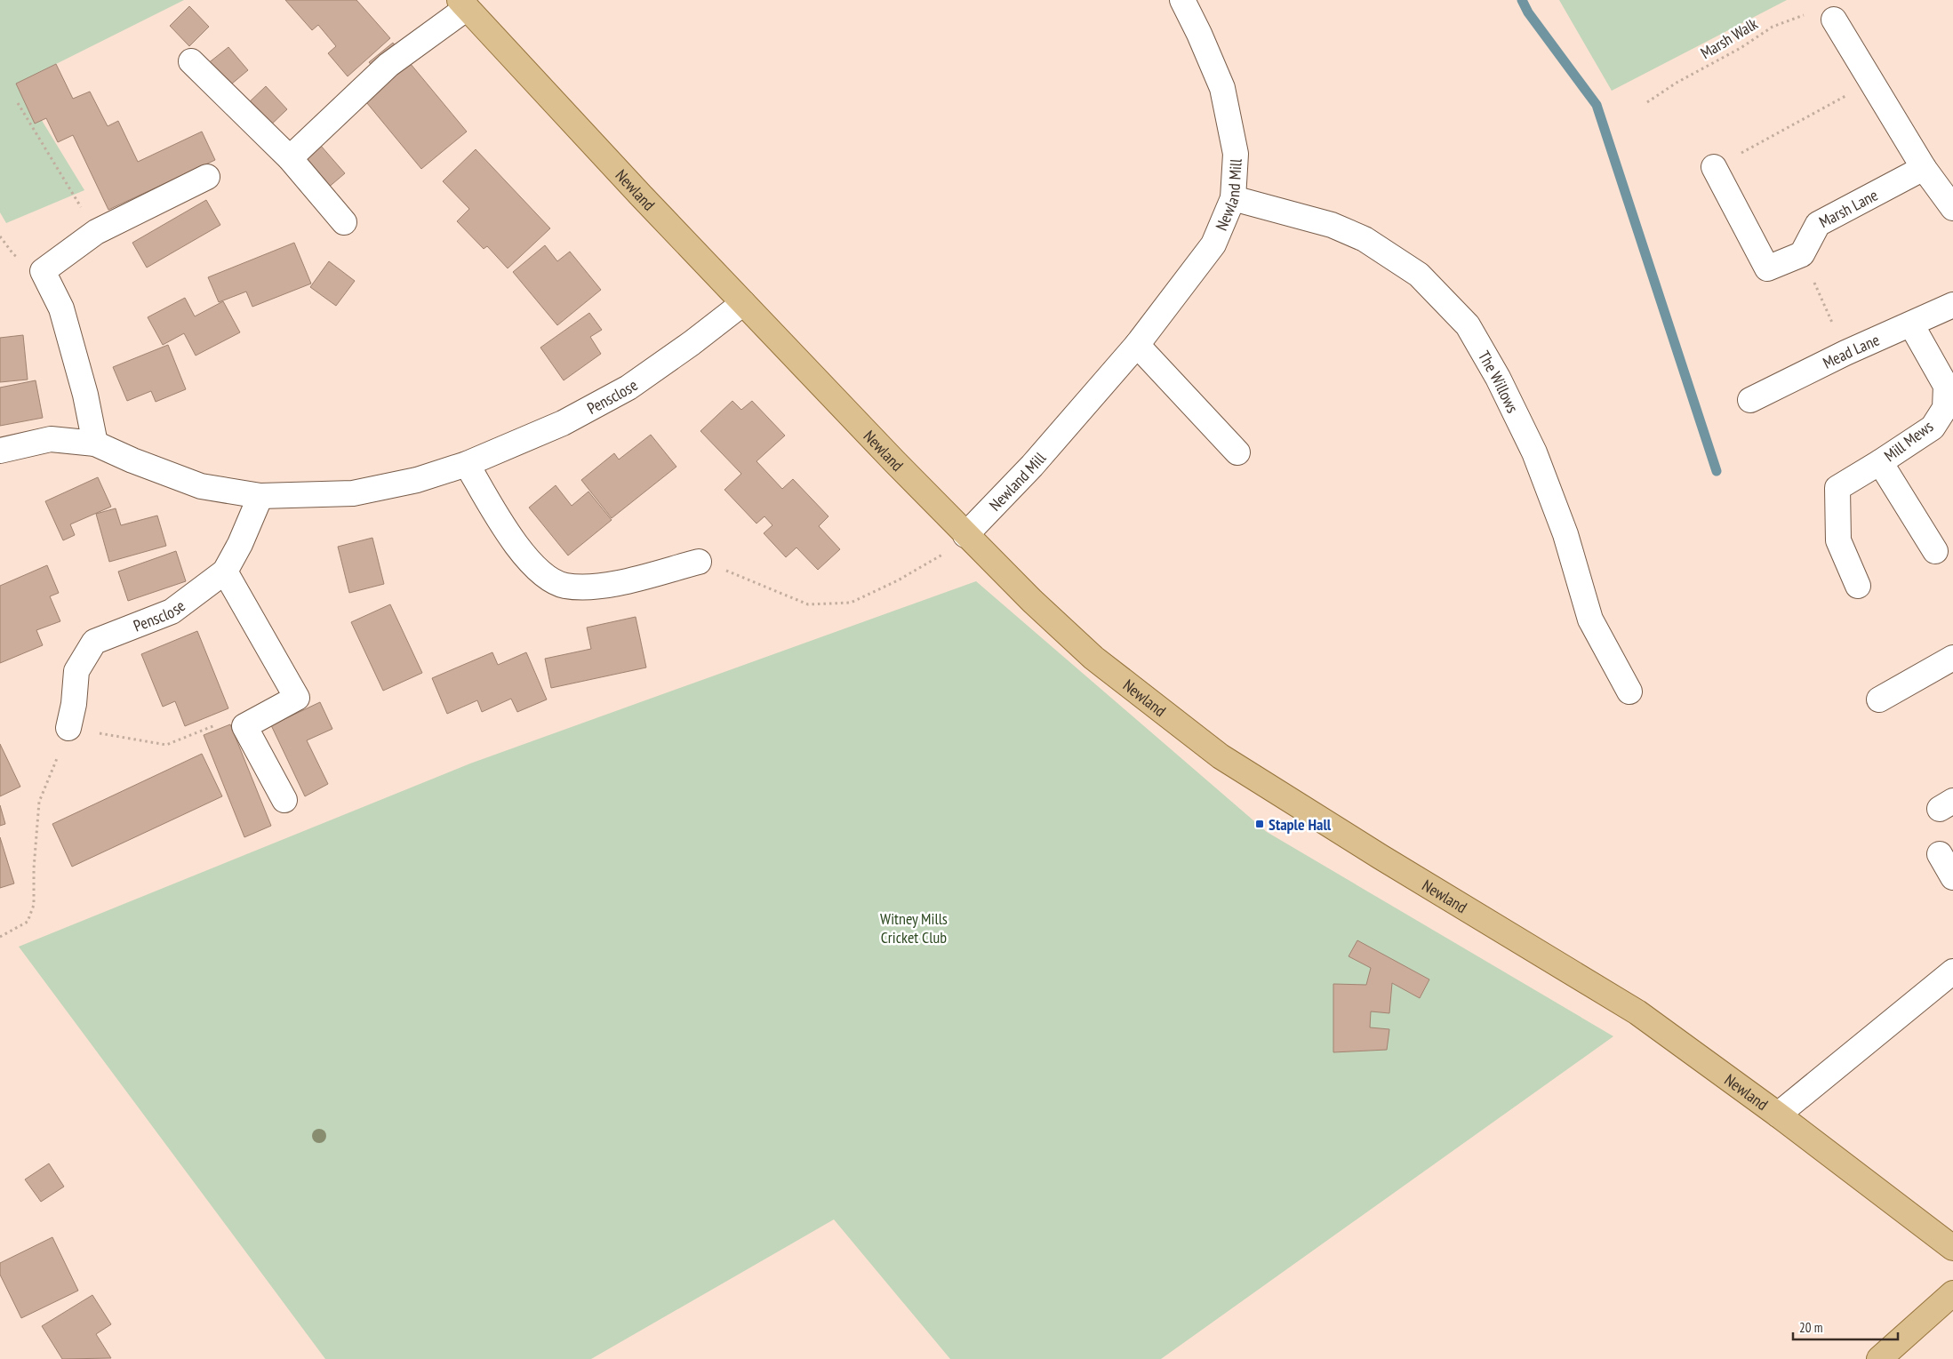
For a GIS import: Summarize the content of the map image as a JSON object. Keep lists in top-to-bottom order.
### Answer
{
  "streets": {
    "main road": ["Newland"],
    "street": [
      "Newland Mill",
      "Marsh Lane",
      "Mead Lane",
      "The Willows",
      "Pensclose",
      "Mill Mews"
    ],
    "path": ["Marsh Walk"]
  },
  "crossings": [
    ["Newland", "Newland Mill"],
    ["Newland", "Pensclose"],
    ["Newland Mill", "The Willows"],
    ["Mead Lane", "Mill Mews"]
  ],
  "parks": ["Witney Mills Cricket Club"],
  "places": {
    "transit": ["Staple Hall"]
  },
  "scale_bar": "20 m"
}
